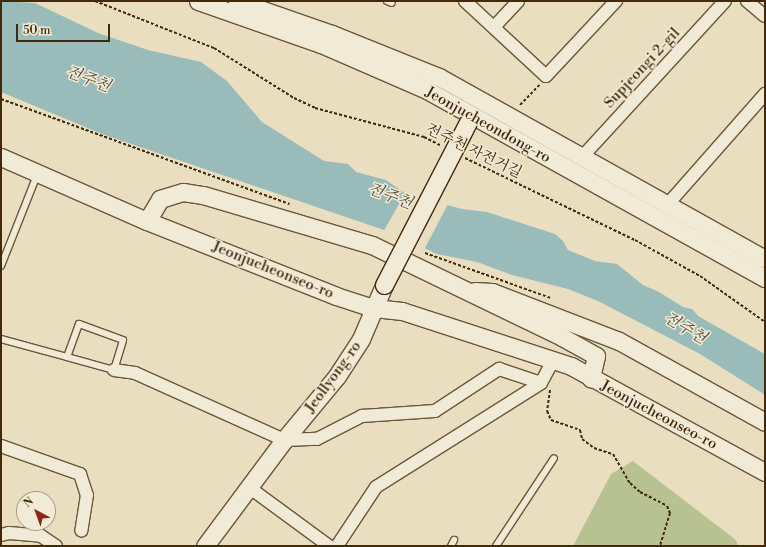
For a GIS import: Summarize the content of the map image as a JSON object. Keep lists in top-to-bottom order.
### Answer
{
  "streets": {
    "street": [
      "Supjeongi 2-gil",
      "Jeonjucheondong-ro",
      "Jeonjucheonseo-ro",
      "Jeollyong-ro"
    ],
    "path": ["전주천 자전거길"]
  },
  "crossings": [
    ["Supjeongi 2-gil", "Jeonjucheondong-ro"],
    ["Jeonjucheondong-ro", "Jeollyong-ro"],
    ["Jeonjucheonseo-ro", "Jeollyong-ro"]
  ],
  "water": ["전주천"],
  "scale_bar": "50 m",
  "north": "top left"
}
